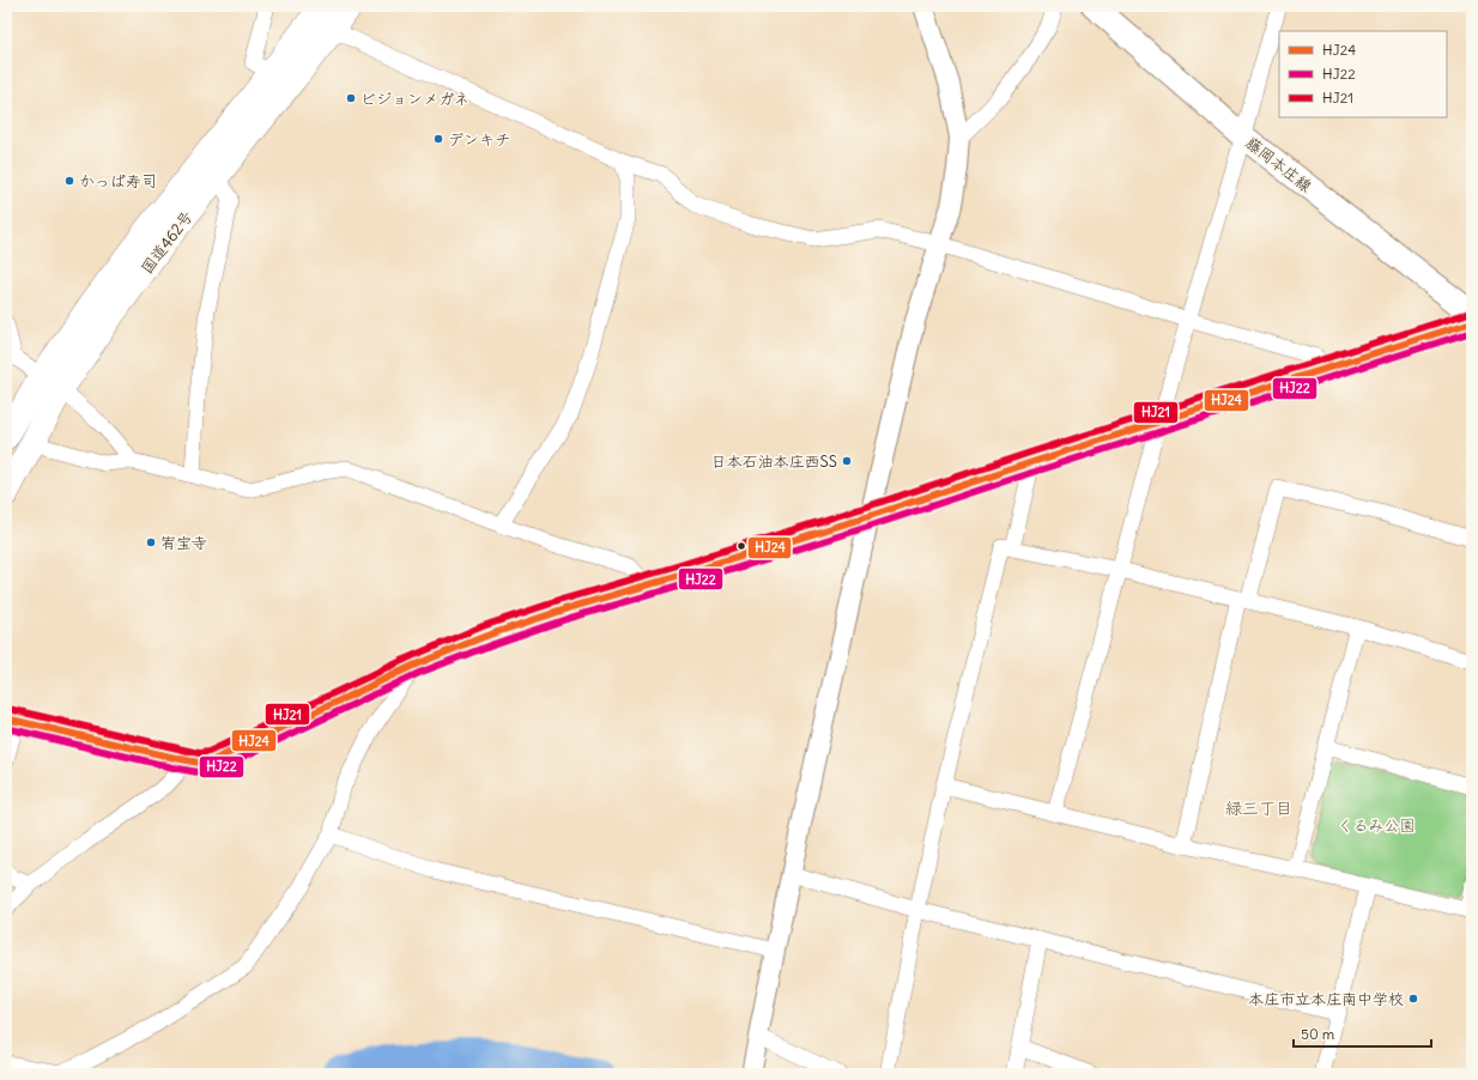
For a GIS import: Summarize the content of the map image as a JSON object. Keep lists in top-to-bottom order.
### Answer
{
  "streets": {
    "highway": ["国道462号"],
    "main road": ["藤岡本庄線"]
  },
  "districts": ["緑三丁目"],
  "parks": ["くるみ公園"],
  "places": [
    "ビジョンメガネ",
    "デンキチ",
    "かっぱ寿司",
    "日本石油本庄西SS",
    "宥宝寺",
    "本庄市立本庄南中学校"
  ],
  "lines": ["transit line HJ21", "transit line HJ24", "transit line HJ22"],
  "legend": ["HJ24", "HJ22", "HJ21"],
  "scale_bar": "50 m"
}
